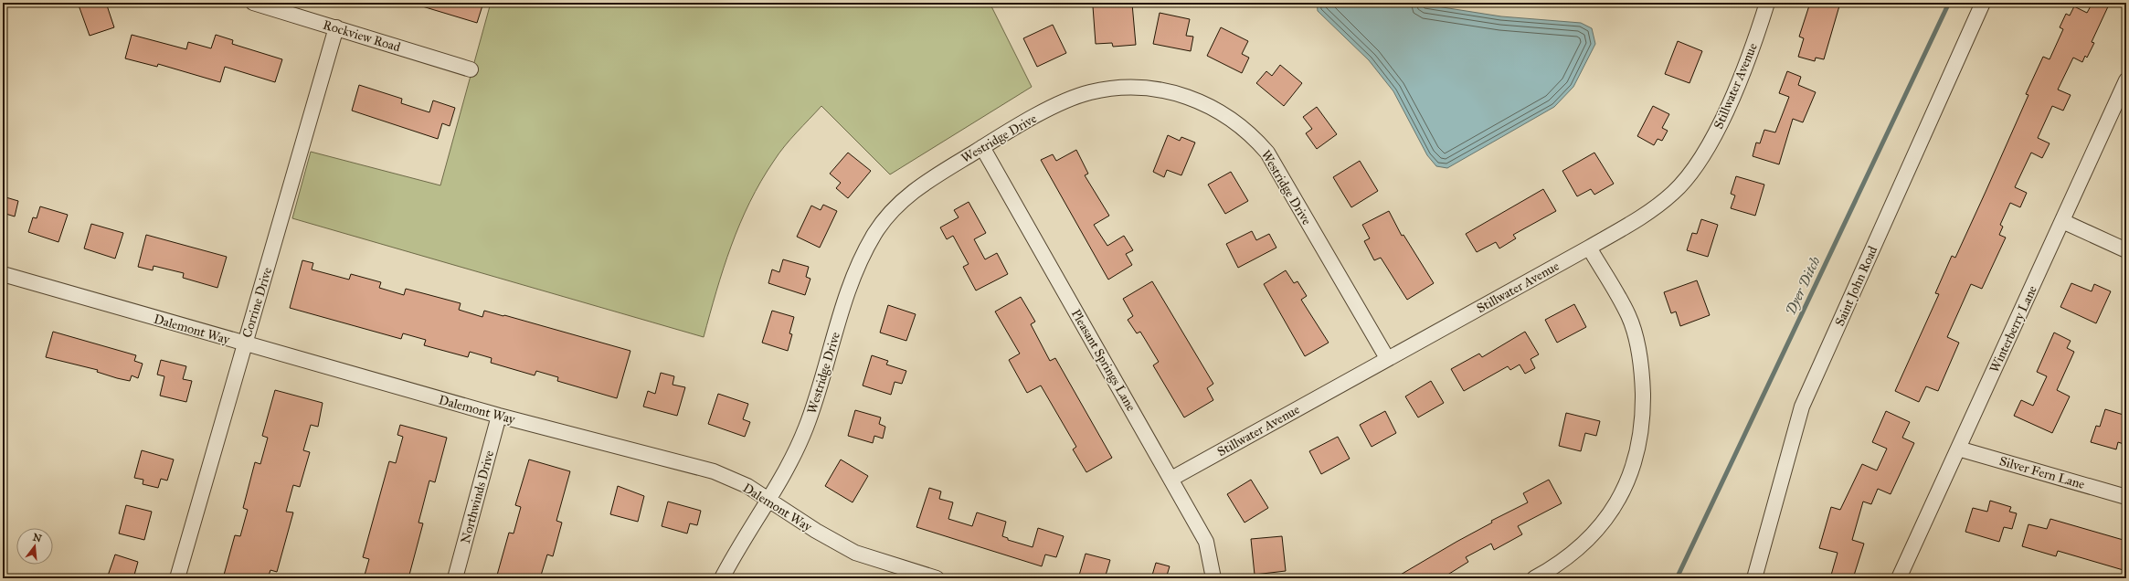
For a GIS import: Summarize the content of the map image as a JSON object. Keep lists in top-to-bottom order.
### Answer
{
  "streets": {
    "street": [
      "Rockview Road",
      "Stillwater Avenue",
      "Westridge Drive",
      "Saint John Road",
      "Corrine Drive",
      "Dalemont Way",
      "Winterberry Lane",
      "Pleasant Springs Lane",
      "Silver Fern Lane",
      "Northwinds Drive"
    ]
  },
  "crossings": [
    ["Rockview Road", "Corrine Drive"],
    ["Stillwater Avenue", "Westridge Drive"],
    ["Stillwater Avenue", "Pleasant Springs Lane"],
    ["Westridge Drive", "Dalemont Way"],
    ["Westridge Drive", "Pleasant Springs Lane"],
    ["Corrine Drive", "Dalemont Way"],
    ["Dalemont Way", "Northwinds Drive"],
    ["Winterberry Lane", "Silver Fern Lane"]
  ],
  "water": ["Dyer Ditch"],
  "north": "top"
}
